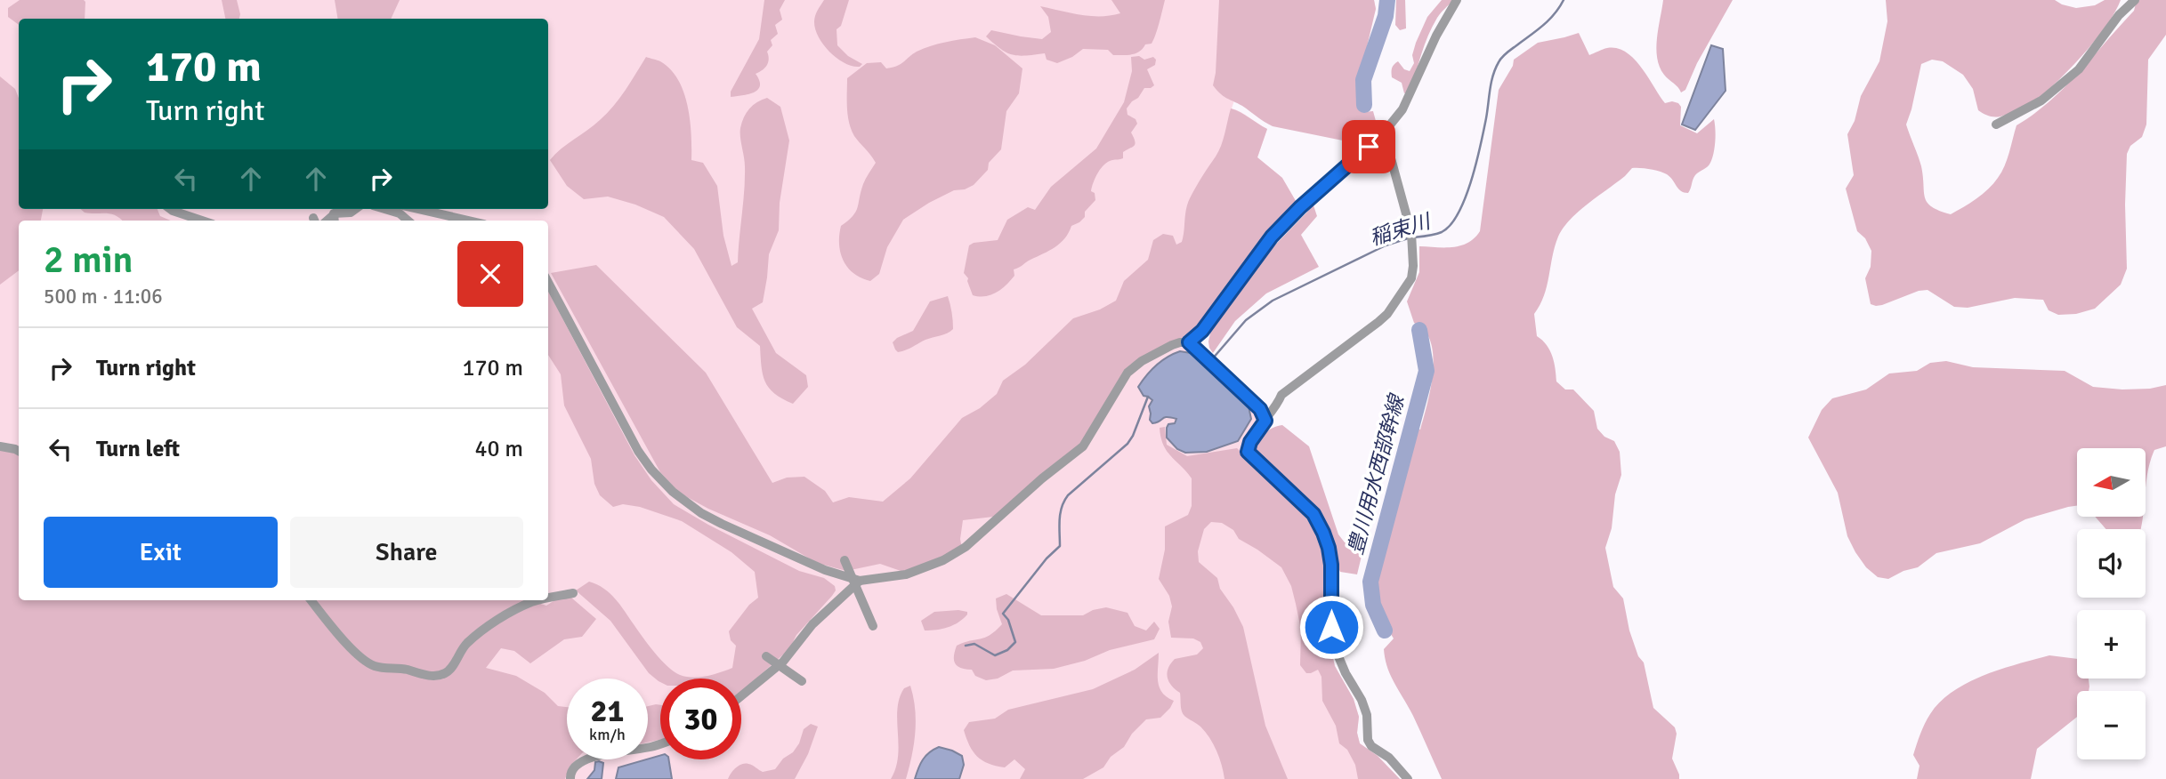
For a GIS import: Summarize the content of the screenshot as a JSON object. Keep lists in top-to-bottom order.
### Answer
{
  "water": ["稲束川", "豊川用水西部幹線"],
  "north": "left",
  "page": {
    "turn": ["170 m", "Turn right"],
    "heading": ["2 min", "500 m · 11:06"],
    "list": [
      {
        "name": "Turn right",
        "value": "170 m"
      },
      {
        "name": "Turn left",
        "value": "40 m"
      }
    ],
    "map_buttons": ["+", "−"],
    "buttons": ["Exit", "Share"],
    "speed": "21 km/h",
    "limit": "30"
  }
}
